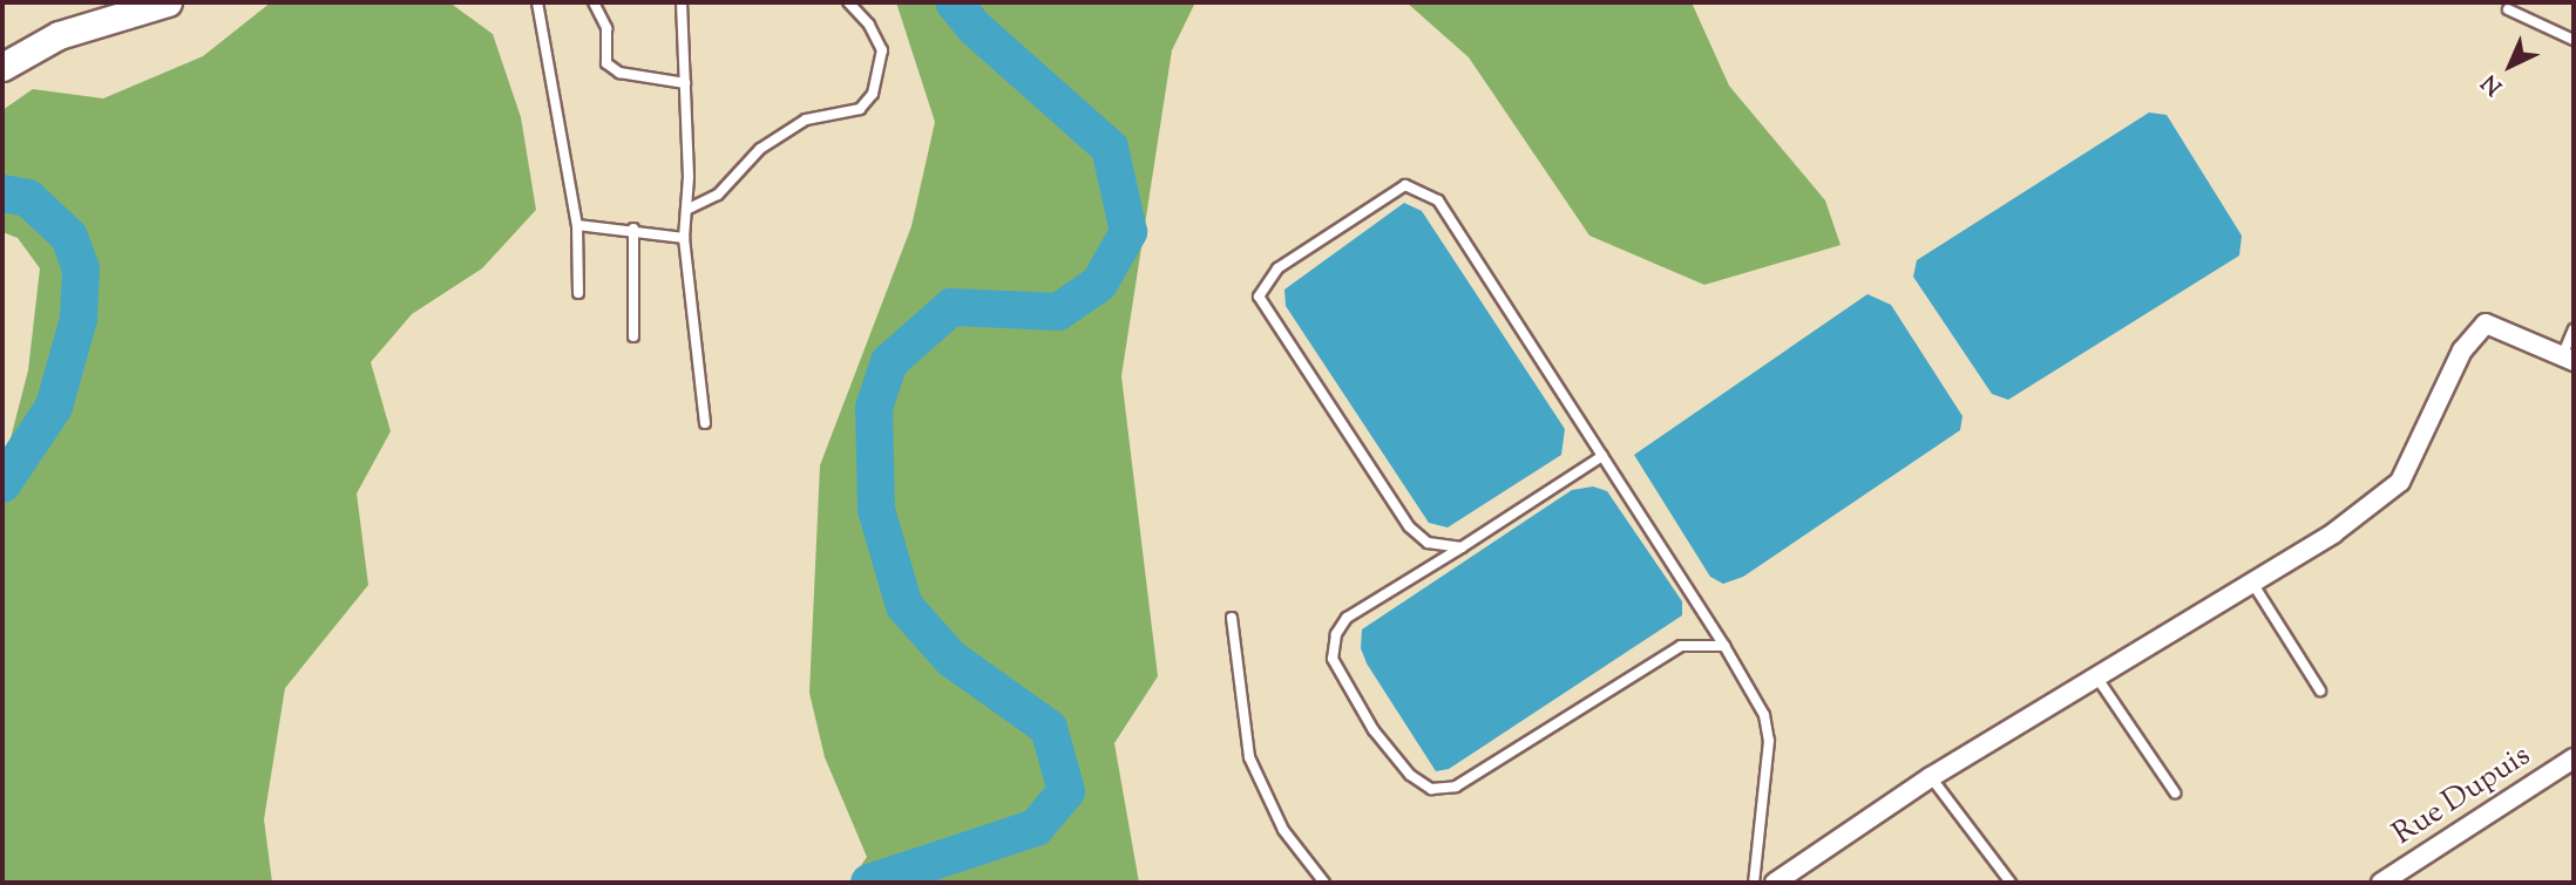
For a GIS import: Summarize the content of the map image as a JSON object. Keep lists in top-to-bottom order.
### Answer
{
  "streets": {
    "street": ["Rue Dupuis"]
  },
  "north": "bottom left"
}
